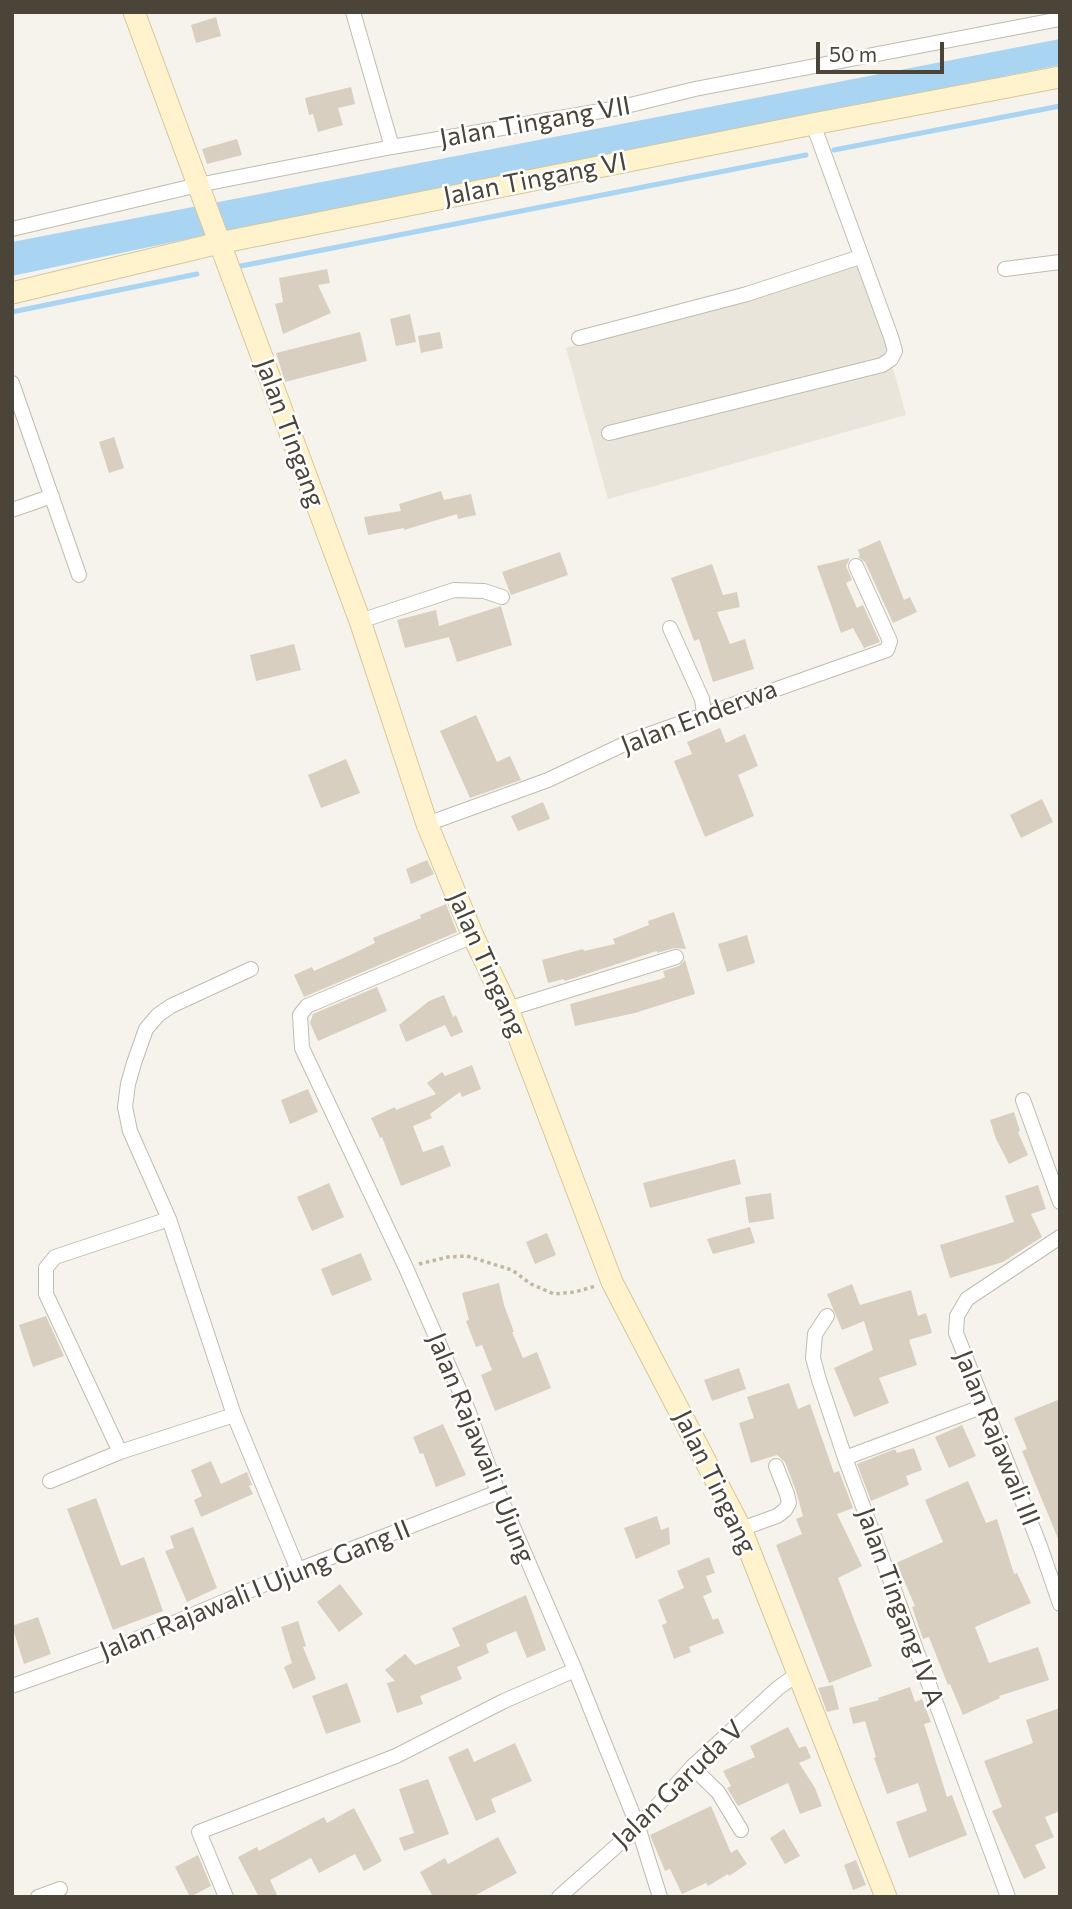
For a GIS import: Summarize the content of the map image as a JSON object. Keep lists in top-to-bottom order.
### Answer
{
  "streets": {
    "main road": ["Jalan Tingang VI", "Jalan Tingang"],
    "street": [
      "Jalan Tingang VII",
      "Jalan Enderwa",
      "Jalan Rajawali III",
      "Jalan Rajawali I Ujung",
      "Jalan Rajawali I Ujung Gang II",
      "Jalan Tingang IV A",
      "Jalan Garuda V"
    ]
  },
  "crossings": [
    ["Jalan Tingang VII", "Jalan Tingang"],
    ["Jalan Tingang VI", "Jalan Tingang"],
    ["Jalan Tingang", "Jalan Enderwa"],
    ["Jalan Tingang", "Jalan Rajawali I Ujung"],
    ["Jalan Tingang", "Jalan Garuda V"],
    ["Jalan Rajawali I Ujung", "Jalan Rajawali I Ujung Gang II"],
    ["Jalan Rajawali I Ujung", "Jalan Garuda V"]
  ],
  "scale_bar": "50 m"
}
